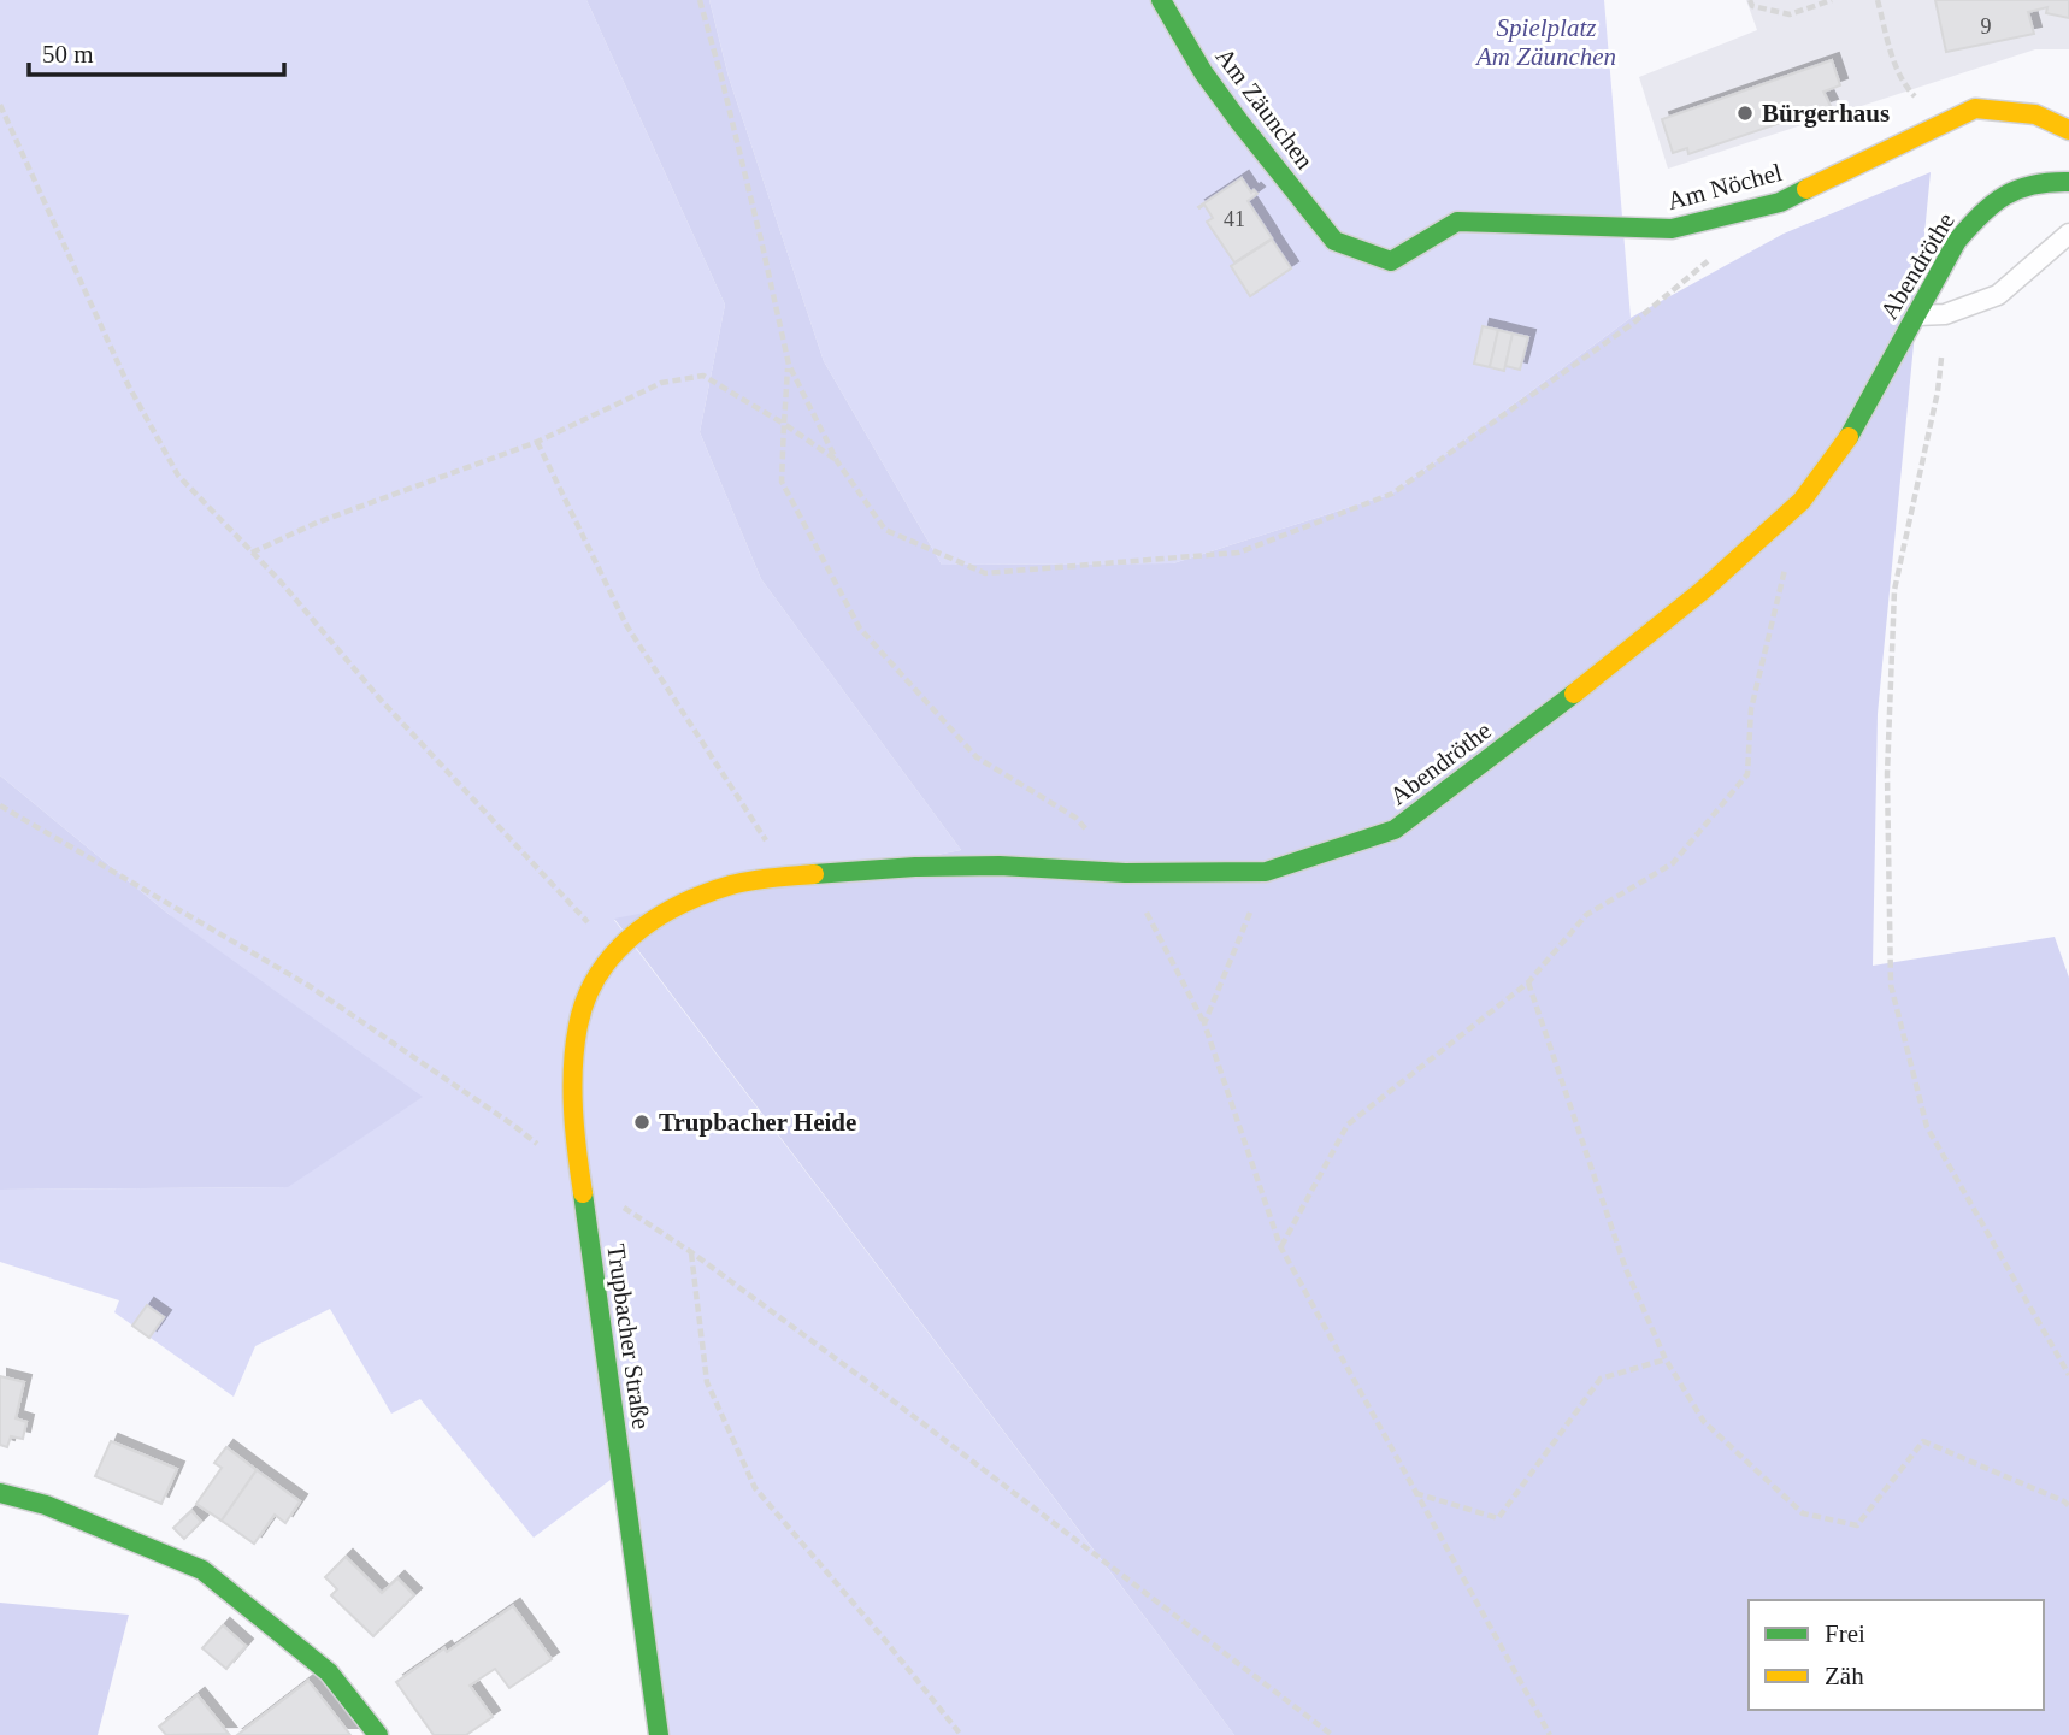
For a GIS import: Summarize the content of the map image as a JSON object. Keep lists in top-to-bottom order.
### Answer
{
  "streets": {
    "street": [
      "Am Zäunchen",
      "Am Nöchel",
      "Abendröthe",
      "Trupbacher Straße"
    ]
  },
  "crossings": [
    ["Am Zäunchen", "Am Nöchel"],
    ["Abendröthe", "Trupbacher Straße"]
  ],
  "parks": ["Spielplatz Am Zäunchen"],
  "places": ["Bürgerhaus", "Trupbacher Heide"],
  "house_numbers": ["9", "41"],
  "legend": ["Frei", "Zäh"],
  "scale_bar": "50 m"
}
